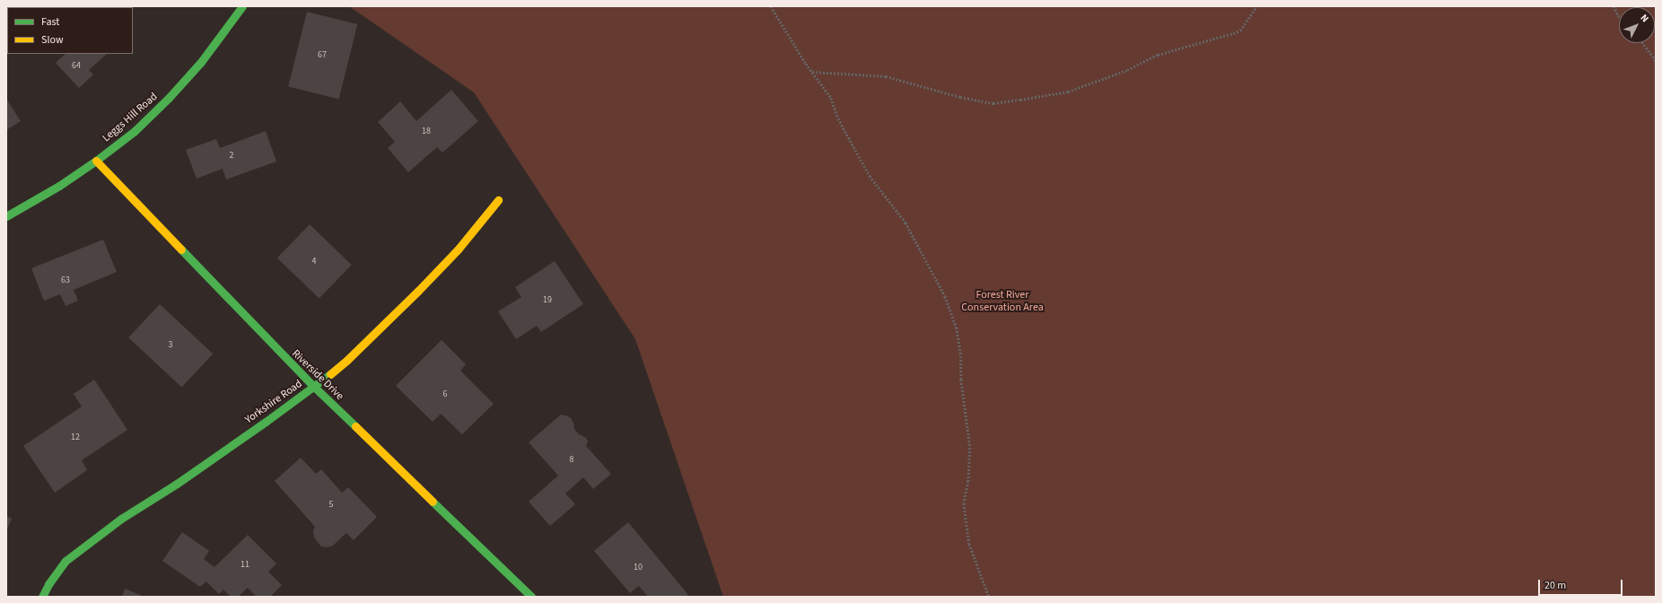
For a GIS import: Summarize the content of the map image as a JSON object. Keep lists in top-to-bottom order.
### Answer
{
  "streets": {
    "street": ["Leggs Hill Road", "Riverside Drive", "Yorkshire Road"]
  },
  "crossings": [
    ["Leggs Hill Road", "Riverside Drive"],
    ["Riverside Drive", "Yorkshire Road"]
  ],
  "parks": ["Forest River Conservation Area"],
  "house_numbers": [
    "67",
    "64",
    "18",
    "2",
    "4",
    "63",
    "19",
    "3",
    "6",
    "12",
    "8",
    "5",
    "11",
    "10"
  ],
  "legend": ["Fast", "Slow"],
  "scale_bar": "20 m",
  "north": "top right"
}
